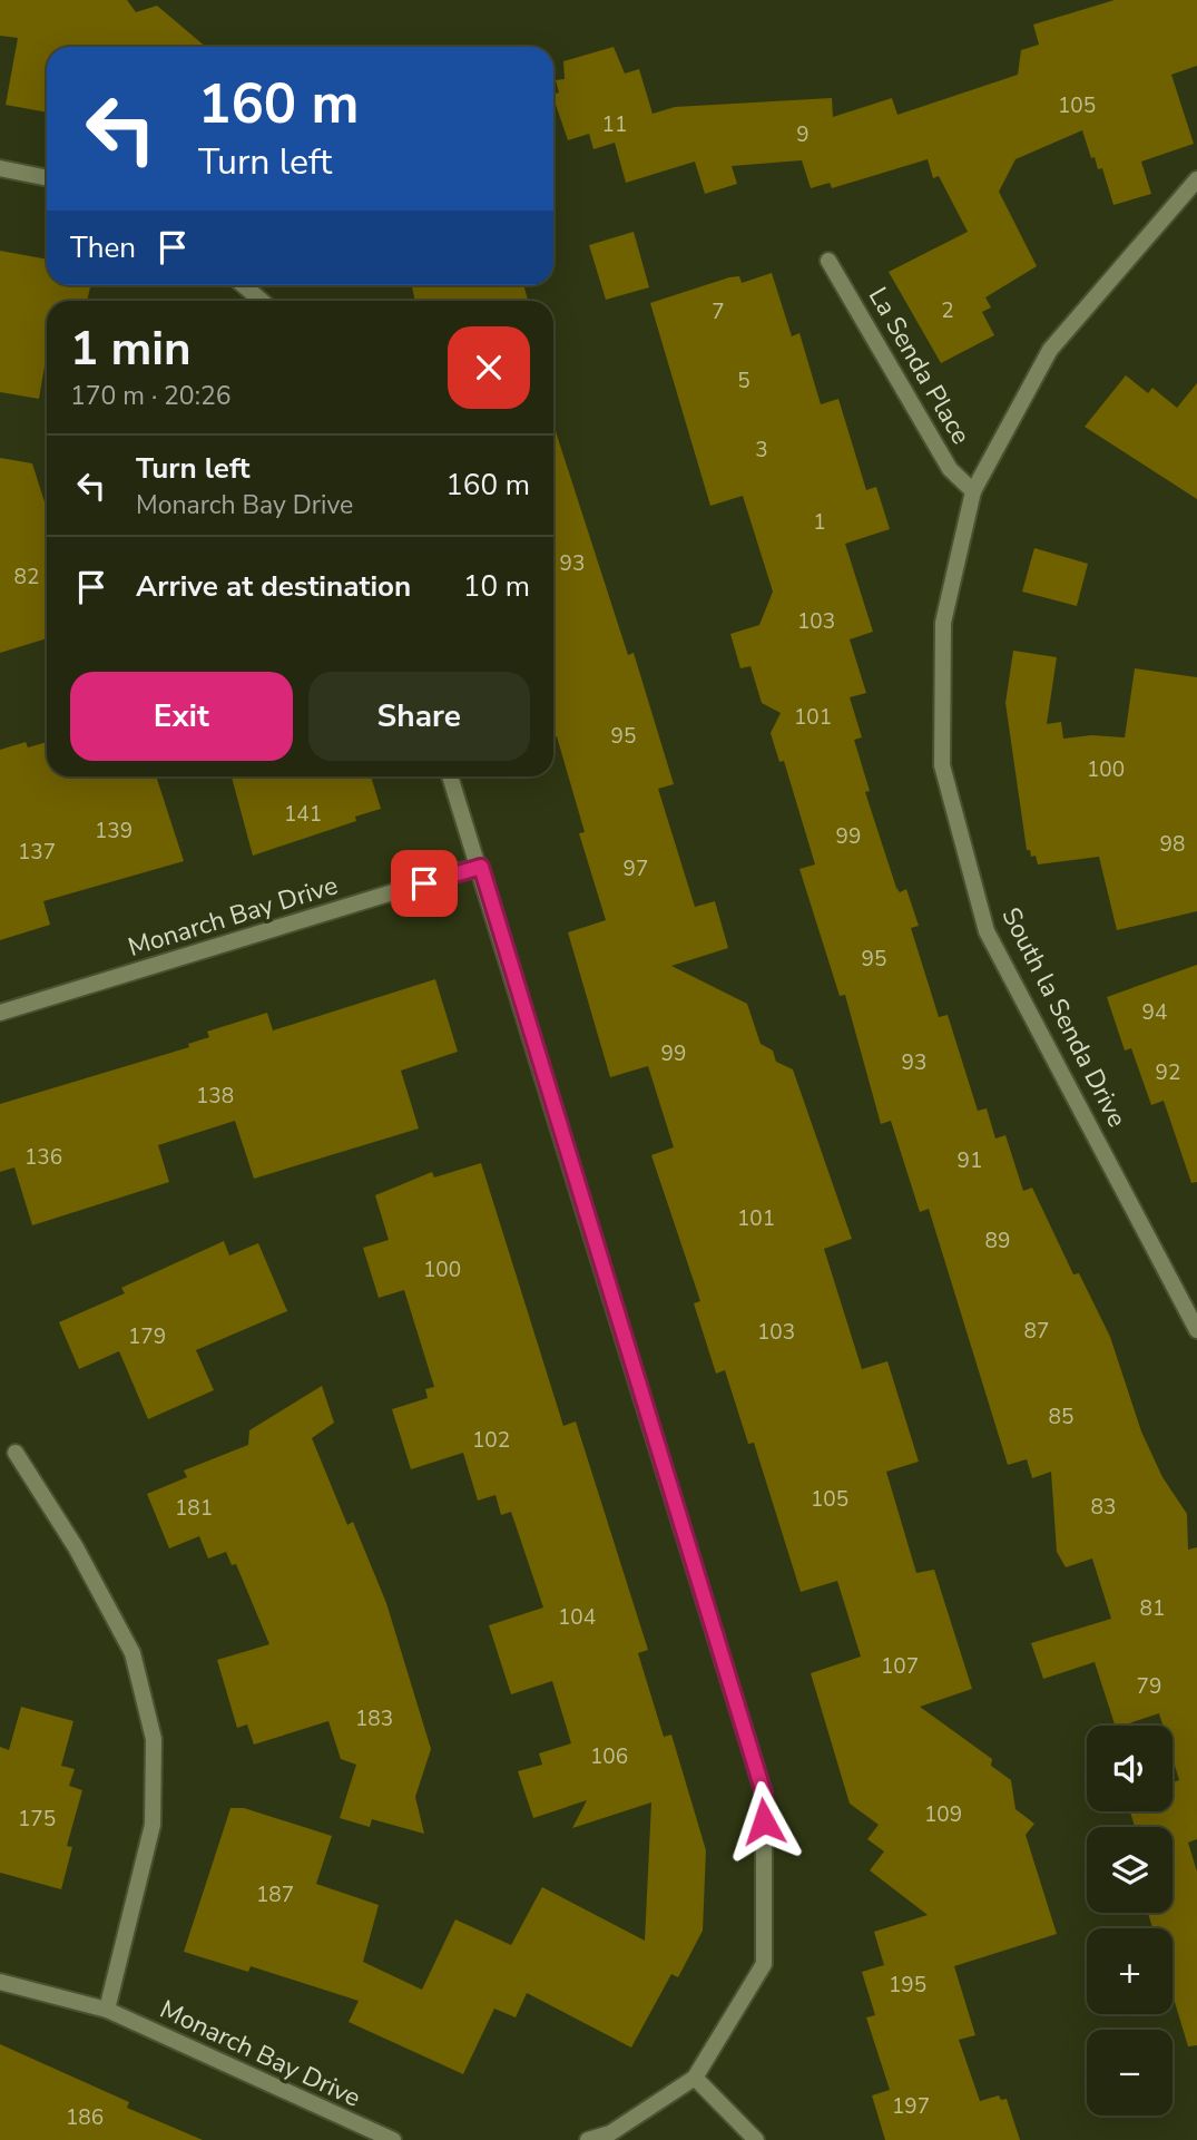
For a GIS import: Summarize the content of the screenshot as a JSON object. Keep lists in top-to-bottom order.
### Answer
{
  "streets": {
    "street": ["La Senda Place", "Monarch Bay Drive", "South la Senda Drive"]
  },
  "crossings": [
    ["La Senda Place", "South la Senda Drive"]
  ],
  "house_numbers": [
    "105",
    "11",
    "9",
    "2",
    "7",
    "5",
    "3",
    "1",
    "93",
    "82",
    "103",
    "101",
    "95",
    "100",
    "141",
    "139",
    "99",
    "98",
    "137",
    "97",
    "95",
    "94",
    "99",
    "93",
    "92",
    "138",
    "136",
    "91",
    "101",
    "89",
    "100",
    "87",
    "103",
    "179",
    "85",
    "102",
    "105",
    "83",
    "181",
    "81",
    "104",
    "107",
    "79",
    "183",
    "106",
    "109",
    "175",
    "187",
    "195",
    "197",
    "186"
  ],
  "page": {
    "turn": ["160 m", "Turn left"],
    "then": "Then",
    "heading": ["1 min", "170 m · 20:26"],
    "list": [
      {
        "name": "Turn left",
        "note": "Monarch Bay Drive",
        "value": "160 m"
      },
      {
        "name": "Arrive at destination",
        "value": "10 m"
      }
    ],
    "buttons": ["Exit", "Share"],
    "map_buttons": ["+", "−"]
  }
}
